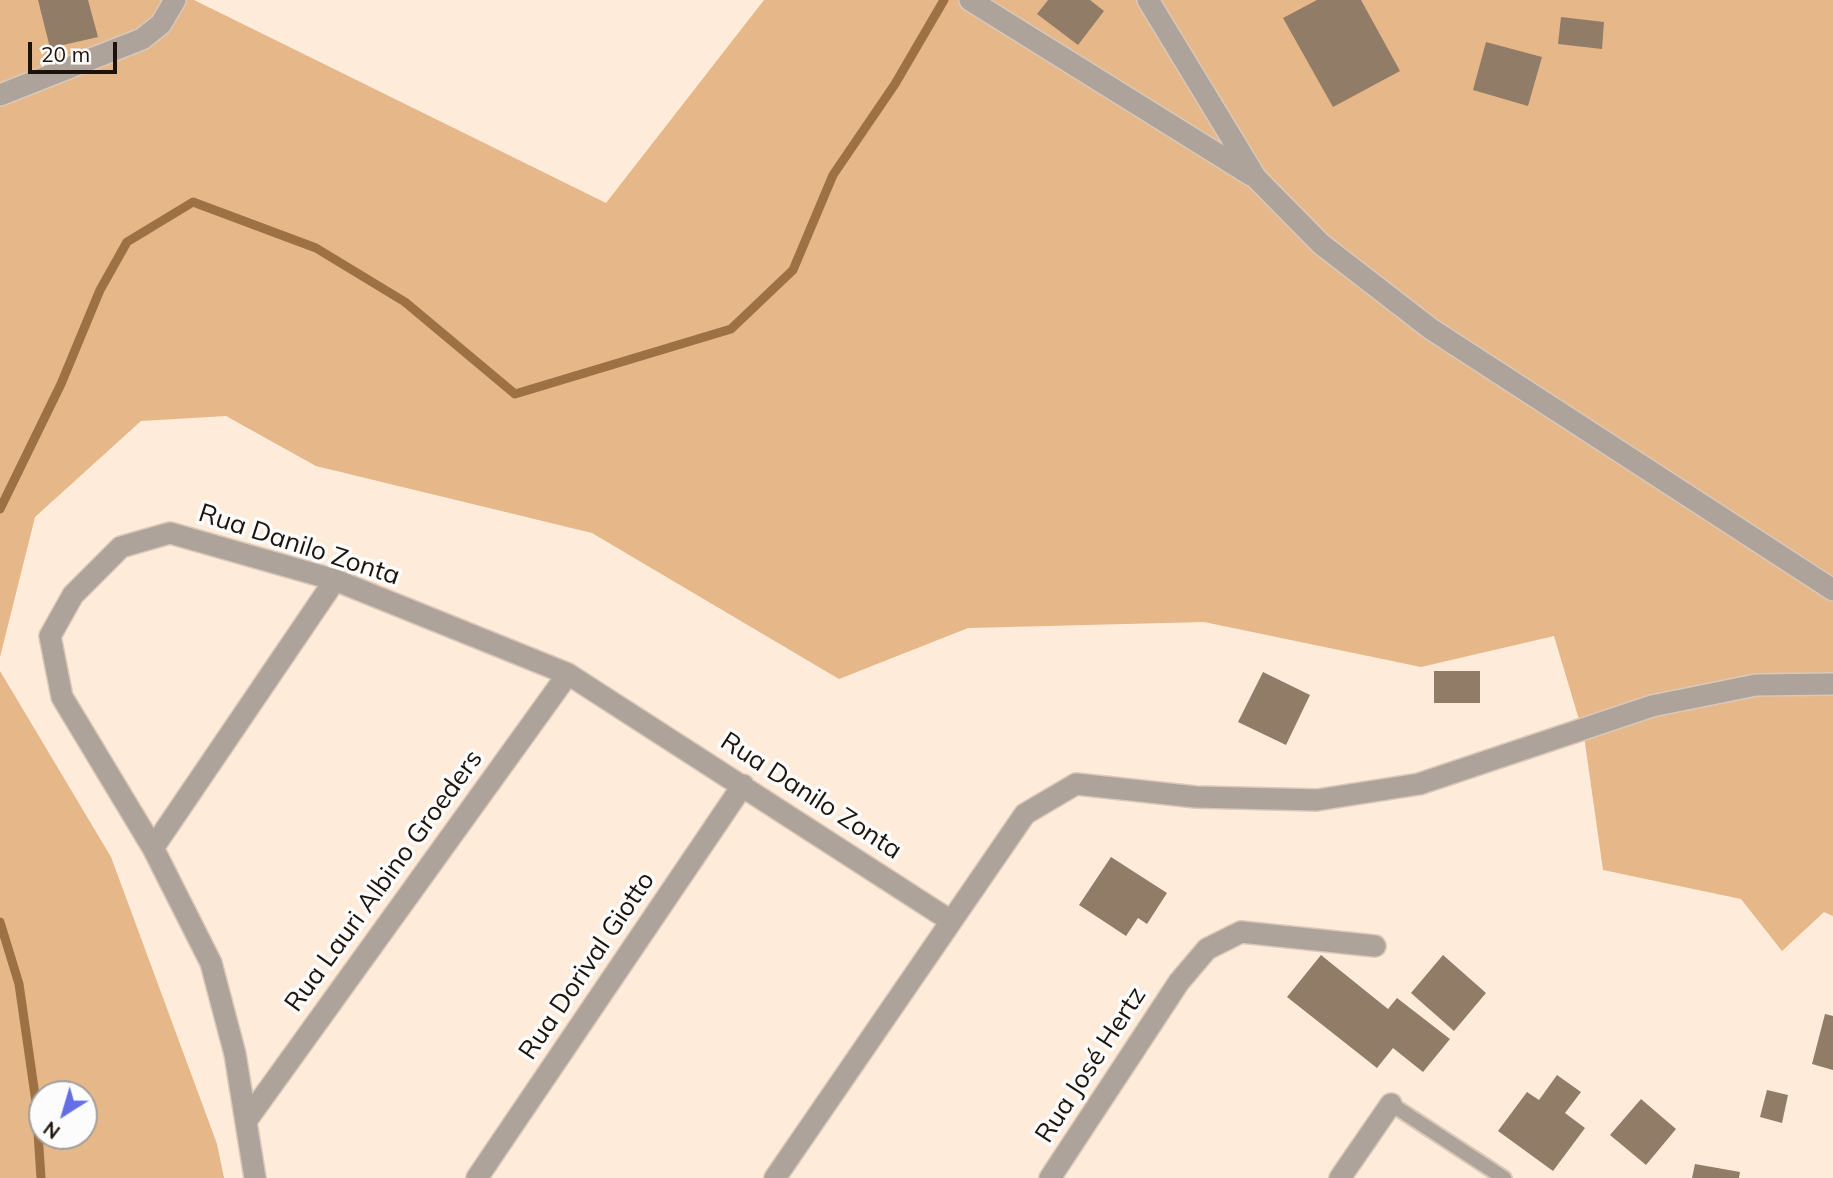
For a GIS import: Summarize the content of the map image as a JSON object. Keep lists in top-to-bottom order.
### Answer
{
  "streets": {
    "street": [
      "Rua Danilo Zonta",
      "Rua Lauri Albino Groeders",
      "Rua Dorival Giotto",
      "Rua José Hertz"
    ]
  },
  "crossings": [
    ["Rua Danilo Zonta", "Rua Lauri Albino Groeders"],
    ["Rua Danilo Zonta", "Rua Dorival Giotto"]
  ],
  "scale_bar": "20 m",
  "north": "bottom left"
}
